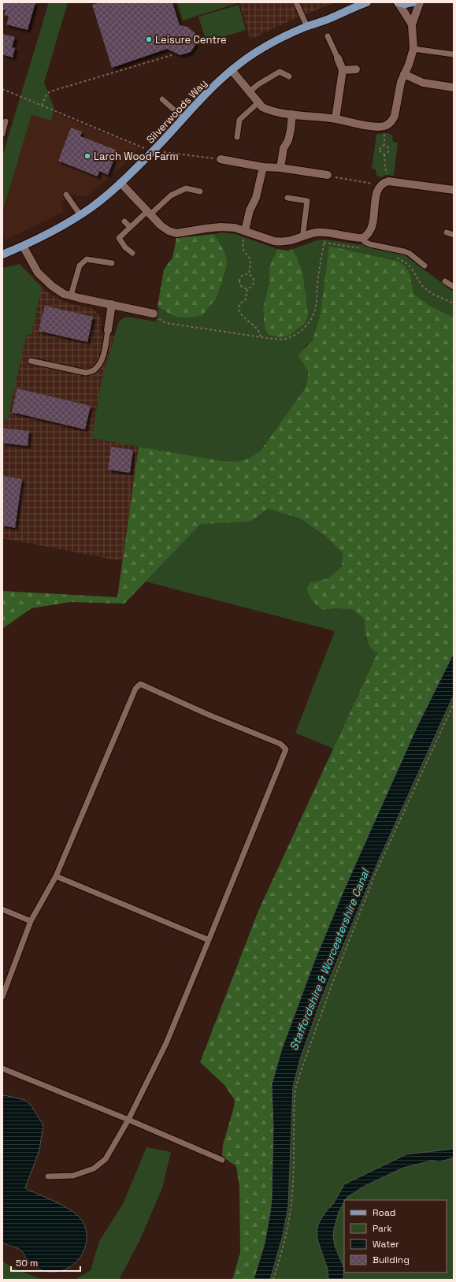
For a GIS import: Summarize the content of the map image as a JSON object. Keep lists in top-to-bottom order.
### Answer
{
  "streets": {
    "main road": ["Silverwoods Way"]
  },
  "water": ["Staffordshire & Worcestershire Canal"],
  "places": ["Leisure Centre", "Larch Wood Farm"],
  "legend": [
    "Road",
    "Park",
    "Water",
    "Building"
  ],
  "scale_bar": "50 m"
}
